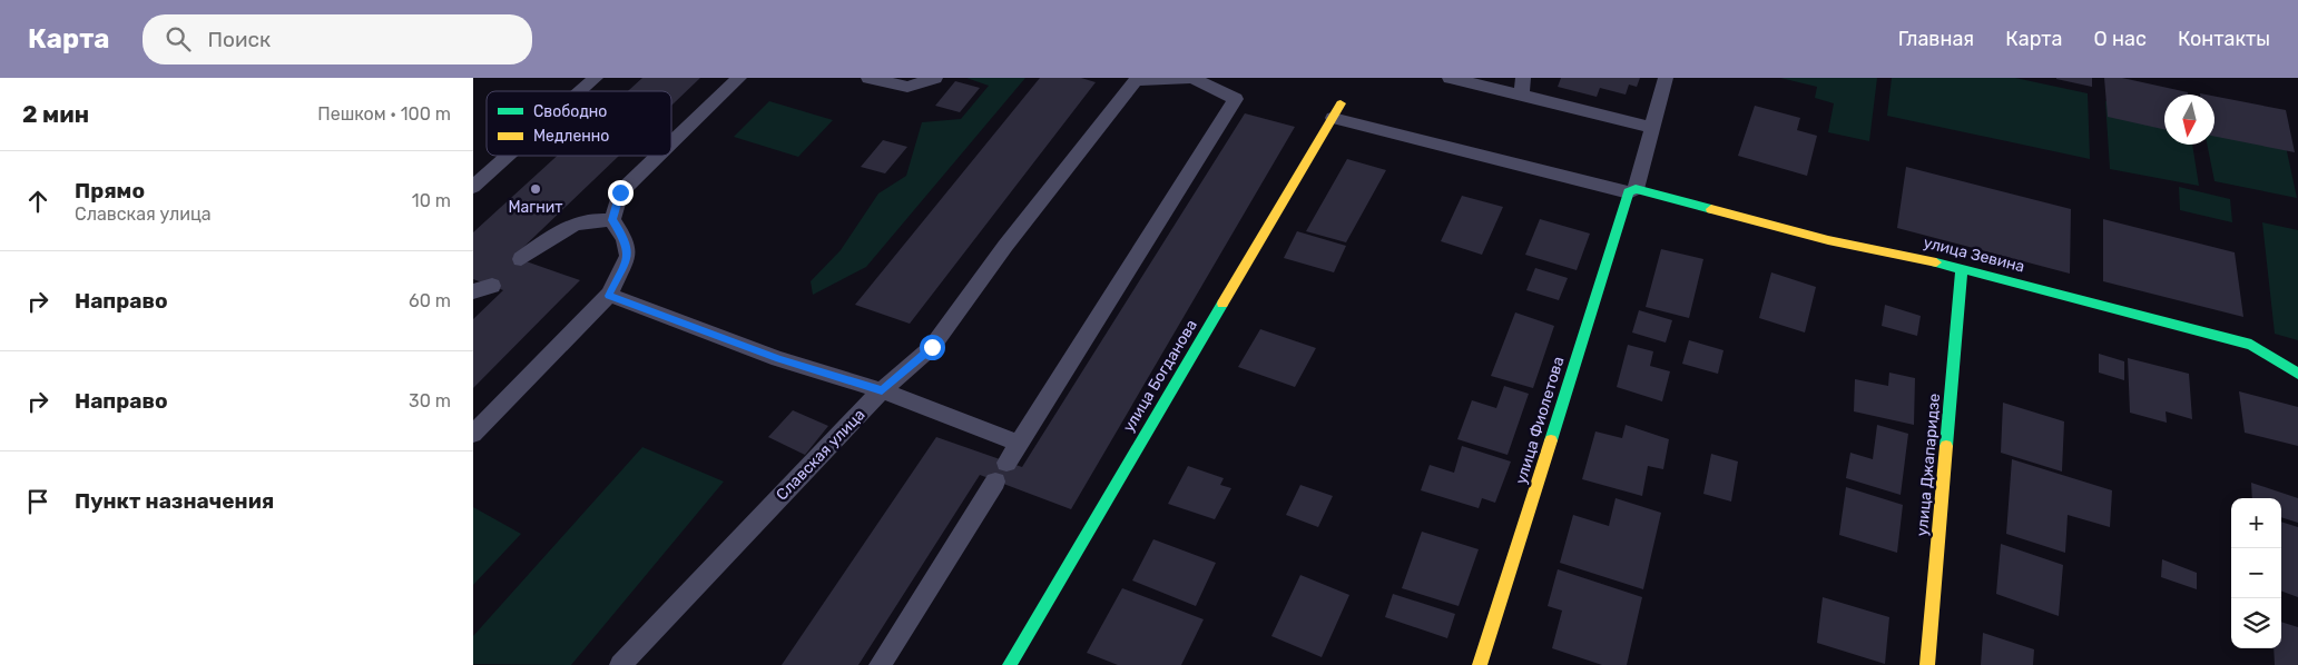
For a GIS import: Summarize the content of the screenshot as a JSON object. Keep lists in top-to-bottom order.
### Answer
{
  "streets": {
    "street": [
      "улица Зевина",
      "улица Богданова",
      "улица Фиолетова",
      "улица Джапаридзе"
    ],
    "lane": ["Славская улица"]
  },
  "crossings": [
    ["улица Зевина", "улица Фиолетова"],
    ["улица Зевина", "улица Джапаридзе"]
  ],
  "places": ["Магнит"],
  "legend": ["Свободно", "Медленно"],
  "north": "bottom",
  "page": {
    "header": "Карта",
    "search": "Поиск",
    "nav": [
      "Главная",
      "Карта",
      "О нас",
      "Контакты"
    ],
    "heading": ["2 мин", "Пешком · 100 m"],
    "list": [
      ["Прямо", "Славская улица", "10 m"],
      ["Направо", "60 m"],
      ["Направо", "30 m"],
      "Пункт назначения"
    ],
    "map_buttons": ["+", "−"]
  }
}
